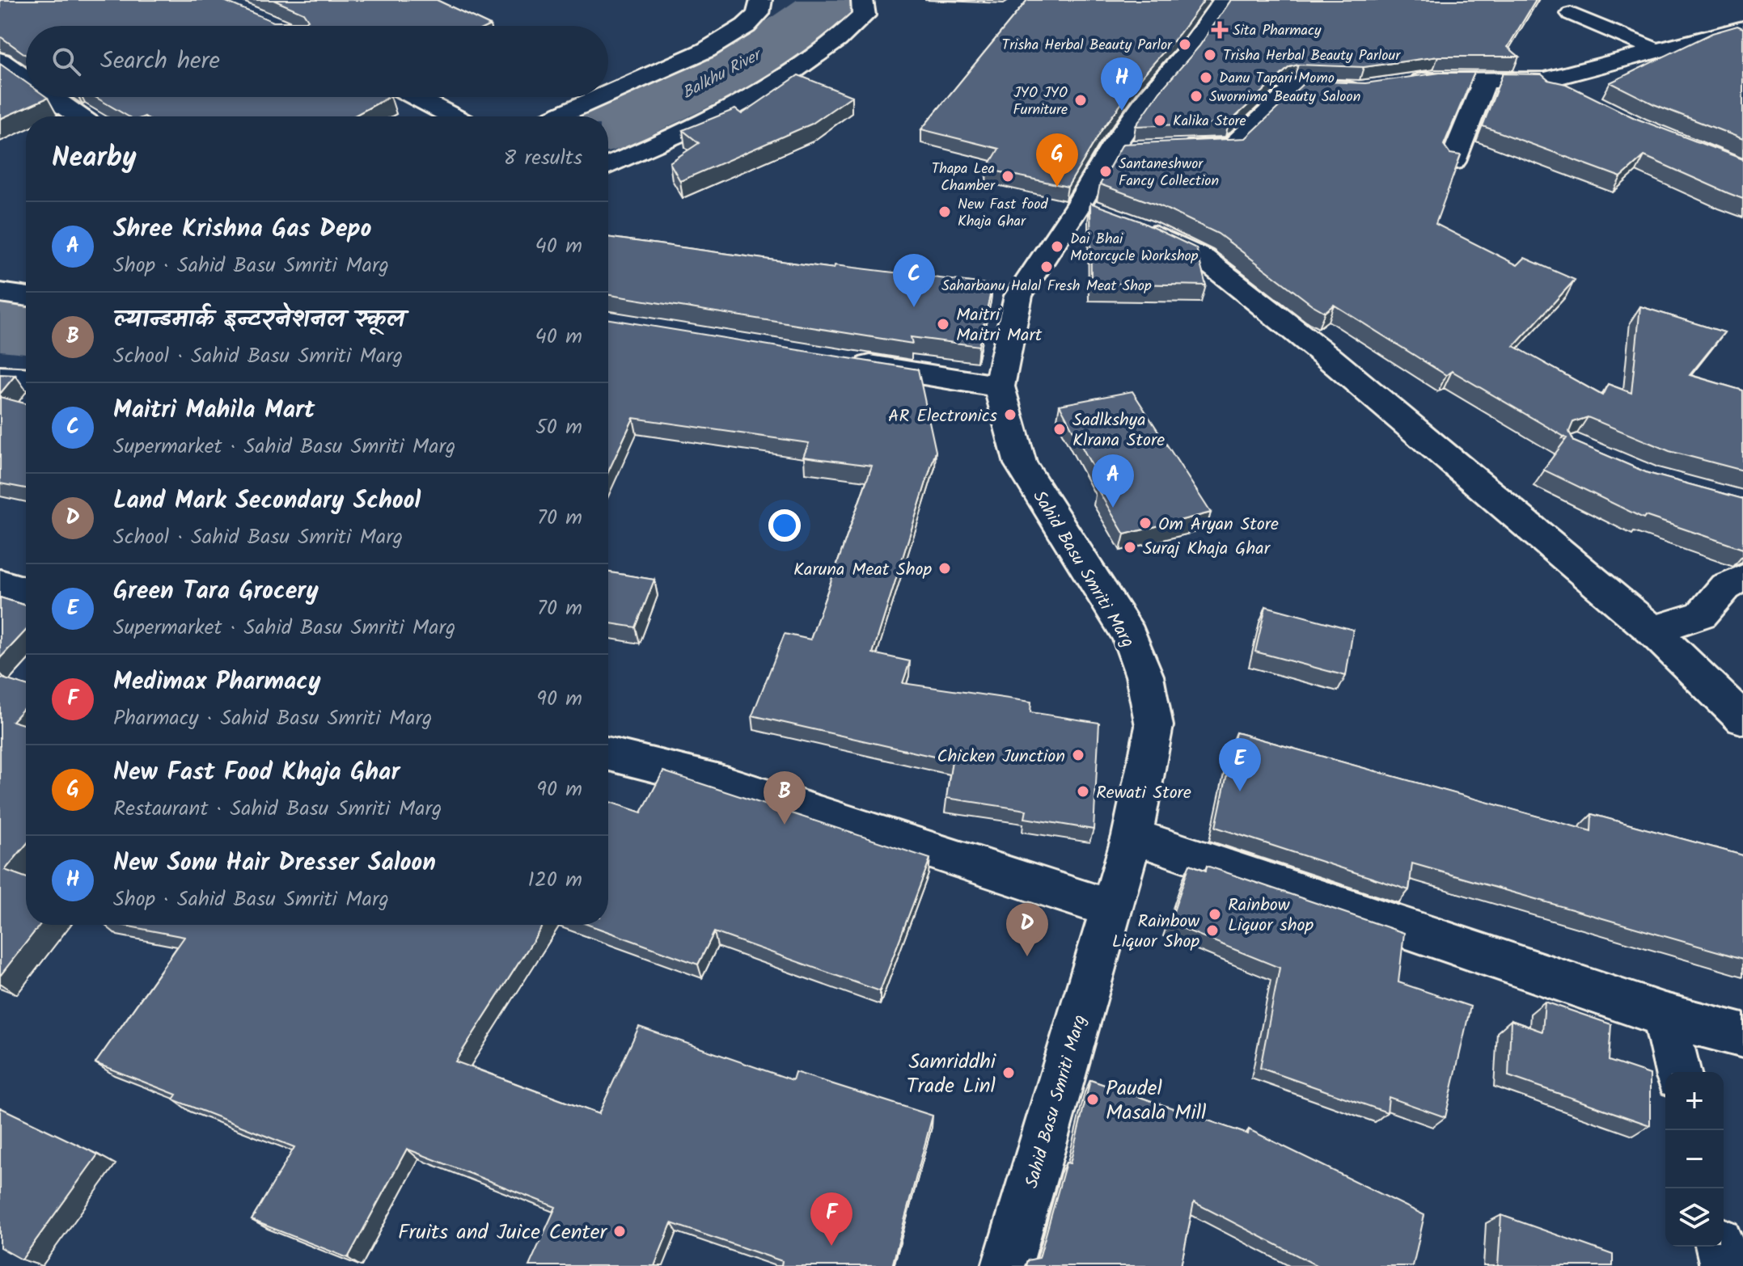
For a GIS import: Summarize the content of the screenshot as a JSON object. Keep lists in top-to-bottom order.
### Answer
{
  "streets": {
    "street": ["Sahid Basu Smriti Marg"]
  },
  "water": ["Balkhu River"],
  "places": {
    "health": ["Sita Pharmacy"],
    "other": [
      "Trisha Herbal Beauty Parlor",
      "Trisha Herbal Beauty Parlour",
      "Danu Tapari Momo",
      "Swornima Beauty Saloon",
      "JYO JYO Furniture",
      "Kalika Store",
      "Santaneshwor Fancy Collection",
      "Thapa Lea Chamber",
      "New Fast food Khaja Ghar",
      "Dai Bhai Motorcycle Workshop",
      "Saharbanu Halal Fresh Meat Shop",
      "Maitri Maitri Mart",
      "AR Electronics",
      "Sadlkshya Klrana Store",
      "Om Aryan Store",
      "Suraj Khaja Ghar",
      "Karuna Meat Shop",
      "Chicken Junction",
      "Rewati Store",
      "Rainbow Liquor shop",
      "Rainbow Liquor Shop",
      "Samriddhi Trade Linl",
      "Paudel Masala Mill",
      "Fruits and Juice Center"
    ]
  },
  "page": {
    "search": "Search here",
    "pins": [
      "H",
      "G",
      "C",
      "A",
      "E",
      "B",
      "D",
      "F"
    ],
    "heading": ["Nearby", "8 results"],
    "list": [
      {
        "mark": "A",
        "name": "Shree Krishna Gas Depo",
        "note": "Shop · Sahid Basu Smriti Marg",
        "value": "40 m"
      },
      {
        "mark": "B",
        "name": "ल्यान्डमार्क इन्टरनेशनल स्कूल",
        "note": "School · Sahid Basu Smriti Marg",
        "value": "40 m"
      },
      {
        "mark": "C",
        "name": "Maitri Mahila Mart",
        "note": "Supermarket · Sahid Basu Smriti Marg",
        "value": "50 m"
      },
      {
        "mark": "D",
        "name": "Land Mark Secondary School",
        "note": "School · Sahid Basu Smriti Marg",
        "value": "70 m"
      },
      {
        "mark": "E",
        "name": "Green Tara Grocery",
        "note": "Supermarket · Sahid Basu Smriti Marg",
        "value": "70 m"
      },
      {
        "mark": "F",
        "name": "Medimax Pharmacy",
        "note": "Pharmacy · Sahid Basu Smriti Marg",
        "value": "90 m"
      },
      {
        "mark": "G",
        "name": "New Fast Food Khaja Ghar",
        "note": "Restaurant · Sahid Basu Smriti Marg",
        "value": "90 m"
      },
      {
        "mark": "H",
        "name": "New Sonu Hair Dresser Saloon",
        "note": "Shop · Sahid Basu Smriti Marg",
        "value": "120 m"
      }
    ],
    "map_buttons": ["+", "−"]
  }
}
